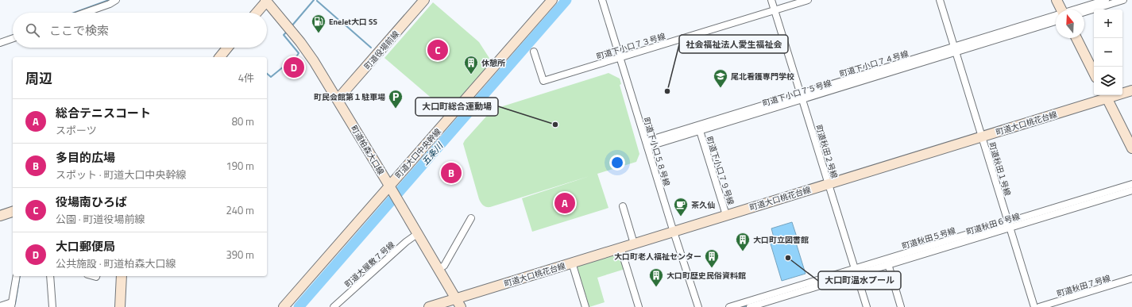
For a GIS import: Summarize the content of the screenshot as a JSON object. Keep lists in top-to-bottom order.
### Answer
{
  "streets": {
    "street": [
      "町道下小口７３号線",
      "町道役場前線",
      "町道下小口７５号線",
      "町道大口桃花台線",
      "町道柏森大口線",
      "町道下小口５８号線",
      "町道秋田２号線",
      "町道大口中央幹線",
      "町道秋田１号線",
      "町道下小口７９号線",
      "町道秋田６号線",
      "町道秋田５号線",
      "町道大屋敷７号線",
      "町道秋田７号線"
    ]
  },
  "crossings": [
    ["町道下小口７３号線", "町道下小口５８号線"],
    ["町道下小口７３号線", "町道秋田２号線"],
    ["町道役場前線", "町道柏森大口線"],
    ["町道下小口７５号線", "町道下小口５８号線"],
    ["町道下小口７５号線", "町道秋田２号線"],
    ["町道下小口７５号線", "町道秋田１号線"],
    ["町道下小口７５号線", "町道下小口７９号線"],
    ["町道大口桃花台線", "町道柏森大口線"],
    ["町道大口桃花台線", "町道下小口５８号線"],
    ["町道大口桃花台線", "町道秋田２号線"],
    ["町道大口桃花台線", "町道秋田１号線"],
    ["町道大口桃花台線", "町道下小口７９号線"],
    ["町道柏森大口線", "町道大口中央幹線"],
    ["町道柏森大口線", "町道大屋敷７号線"],
    ["町道秋田２号線", "町道秋田６号線"],
    ["町道秋田２号線", "町道秋田５号線"],
    ["町道秋田１号線", "町道秋田６号線"],
    ["町道秋田１号線", "町道秋田５号線"],
    ["町道秋田６号線", "町道秋田５号線"]
  ],
  "water": ["五条川"],
  "places": {
    "fuel station": ["EneJet大口 SS"],
    "building": [
      "休憩所",
      "大口町立図書館",
      "大口町老人福祉センター",
      "大口町歴史民俗資料館"
    ],
    "school or university": ["尾北看護専門学校"],
    "other": ["社会福祉法人愛生福祉会", "大口町総合運動場", "大口町温水プール"],
    "parking": ["町民会館第１駐車場"],
    "cafe": ["茶久仙"]
  },
  "north": "top",
  "page": {
    "map_buttons": ["+", "−"],
    "search": "ここで検索",
    "pins": [
      "C",
      "D",
      "B",
      "A"
    ],
    "heading": ["周辺", "4件"],
    "list": [
      {
        "mark": "A",
        "name": "総合テニスコート",
        "note": "スポーツ",
        "value": "80 m"
      },
      {
        "mark": "B",
        "name": "多目的広場",
        "note": "スポット · 町道大口中央幹線",
        "value": "190 m"
      },
      {
        "mark": "C",
        "name": "役場南ひろば",
        "note": "公園 · 町道役場前線",
        "value": "240 m"
      },
      {
        "mark": "D",
        "name": "大口郵便局",
        "note": "公共施設 · 町道柏森大口線",
        "value": "390 m"
      }
    ]
  }
}
